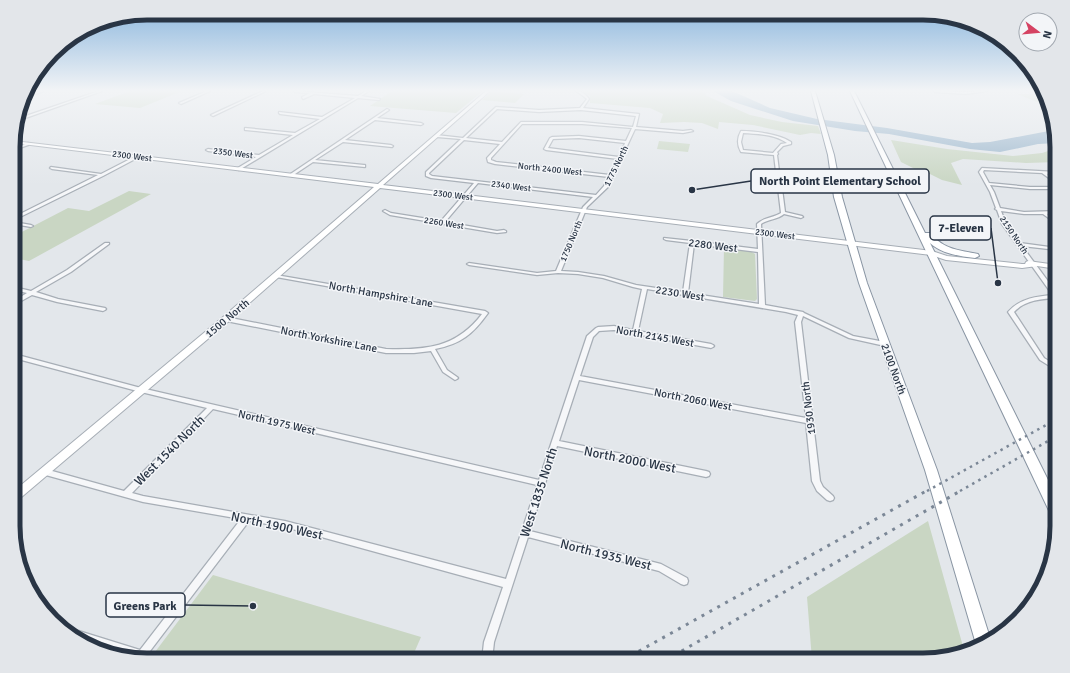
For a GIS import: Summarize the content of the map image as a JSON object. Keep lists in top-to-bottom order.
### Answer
{
  "streets": {
    "highway": ["2100 North"],
    "main road": ["2300 West", "1500 North"],
    "street": [
      "2350 West",
      "1775 North",
      "North 2400 West",
      "2340 West",
      "2260 West",
      "2150 North",
      "1750 North",
      "2280 West",
      "2230 West",
      "North Hampshire Lane",
      "North 2145 West",
      "North Yorkshire Lane",
      "North 2060 West",
      "1930 North",
      "North 1975 West",
      "West 1540 North",
      "North 2000 West",
      "West 1835 North",
      "North 1900 West",
      "North 1935 West"
    ]
  },
  "crossings": [
    ["2300 West", "1775 North"],
    ["2300 West", "1750 North"],
    ["2300 West", "1500 North"],
    ["2300 West", "2100 North"],
    ["1775 North", "North 2400 West"],
    ["1775 North", "2340 West"],
    ["1775 North", "1750 North"],
    ["1750 North", "2230 West"],
    ["2230 West", "2100 North"],
    ["2230 West", "1930 North"],
    ["North Hampshire Lane", "1500 North"],
    ["North Hampshire Lane", "North Yorkshire Lane"],
    ["1500 North", "North Yorkshire Lane"],
    ["1500 North", "North 1975 West"],
    ["1500 North", "North 1900 West"],
    ["North 2145 West", "West 1835 North"],
    ["North 2060 West", "1930 North"],
    ["North 2060 West", "West 1835 North"],
    ["North 1975 West", "West 1540 North"],
    ["North 1975 West", "West 1835 North"],
    ["West 1540 North", "North 1900 West"],
    ["North 2000 West", "West 1835 North"],
    ["West 1835 North", "North 1900 West"],
    ["West 1835 North", "North 1935 West"]
  ],
  "places": ["North Point Elementary School", "7-Eleven", "Greens Park"],
  "north": "right"
}
